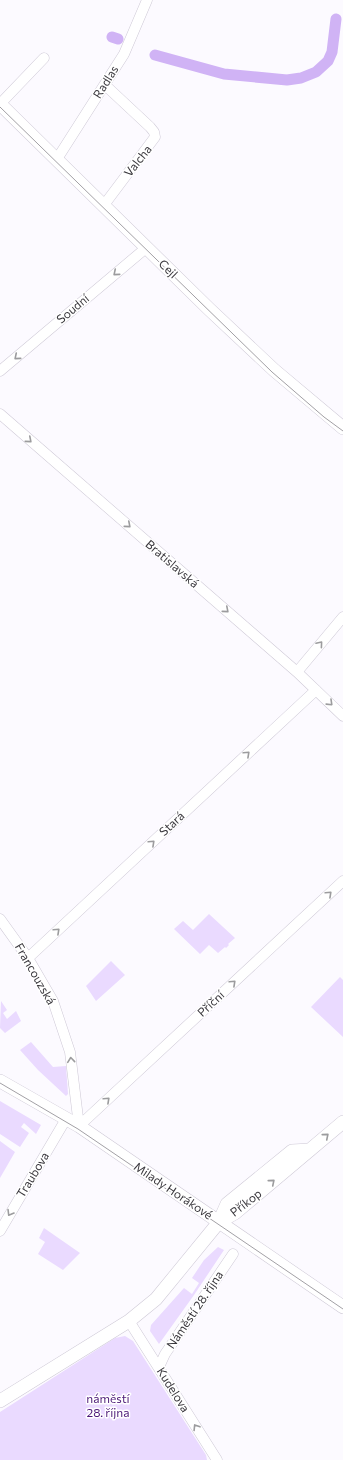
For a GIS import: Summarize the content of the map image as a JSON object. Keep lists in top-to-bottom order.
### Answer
{
  "streets": {
    "street": [
      "Radlas",
      "Valcha",
      "Cejl",
      "Soudní",
      "Bratislavská",
      "Stará",
      "Francouzská",
      "Příční",
      "Traubova",
      "Milady Horákové",
      "Příkop",
      "Náměstí 28. října",
      "Kudelova"
    ]
  },
  "crossings": [
    ["Radlas", "Valcha"],
    ["Radlas", "Cejl"],
    ["Valcha", "Cejl"],
    ["Cejl", "Soudní"],
    ["Bratislavská", "Stará"],
    ["Stará", "Francouzská"],
    ["Francouzská", "Příční"],
    ["Francouzská", "Milady Horákové"],
    ["Příční", "Milady Horákové"],
    ["Traubova", "Milady Horákové"],
    ["Milady Horákové", "Příkop"],
    ["Náměstí 28. října", "Kudelova"]
  ],
  "one_way": [
    "Soudní",
    "Bratislavská",
    "Stará",
    "Francouzská",
    "Příční",
    "Traubova",
    "Příkop",
    "Kudelova"
  ],
  "parks": ["náměstí 28. října"]
}
